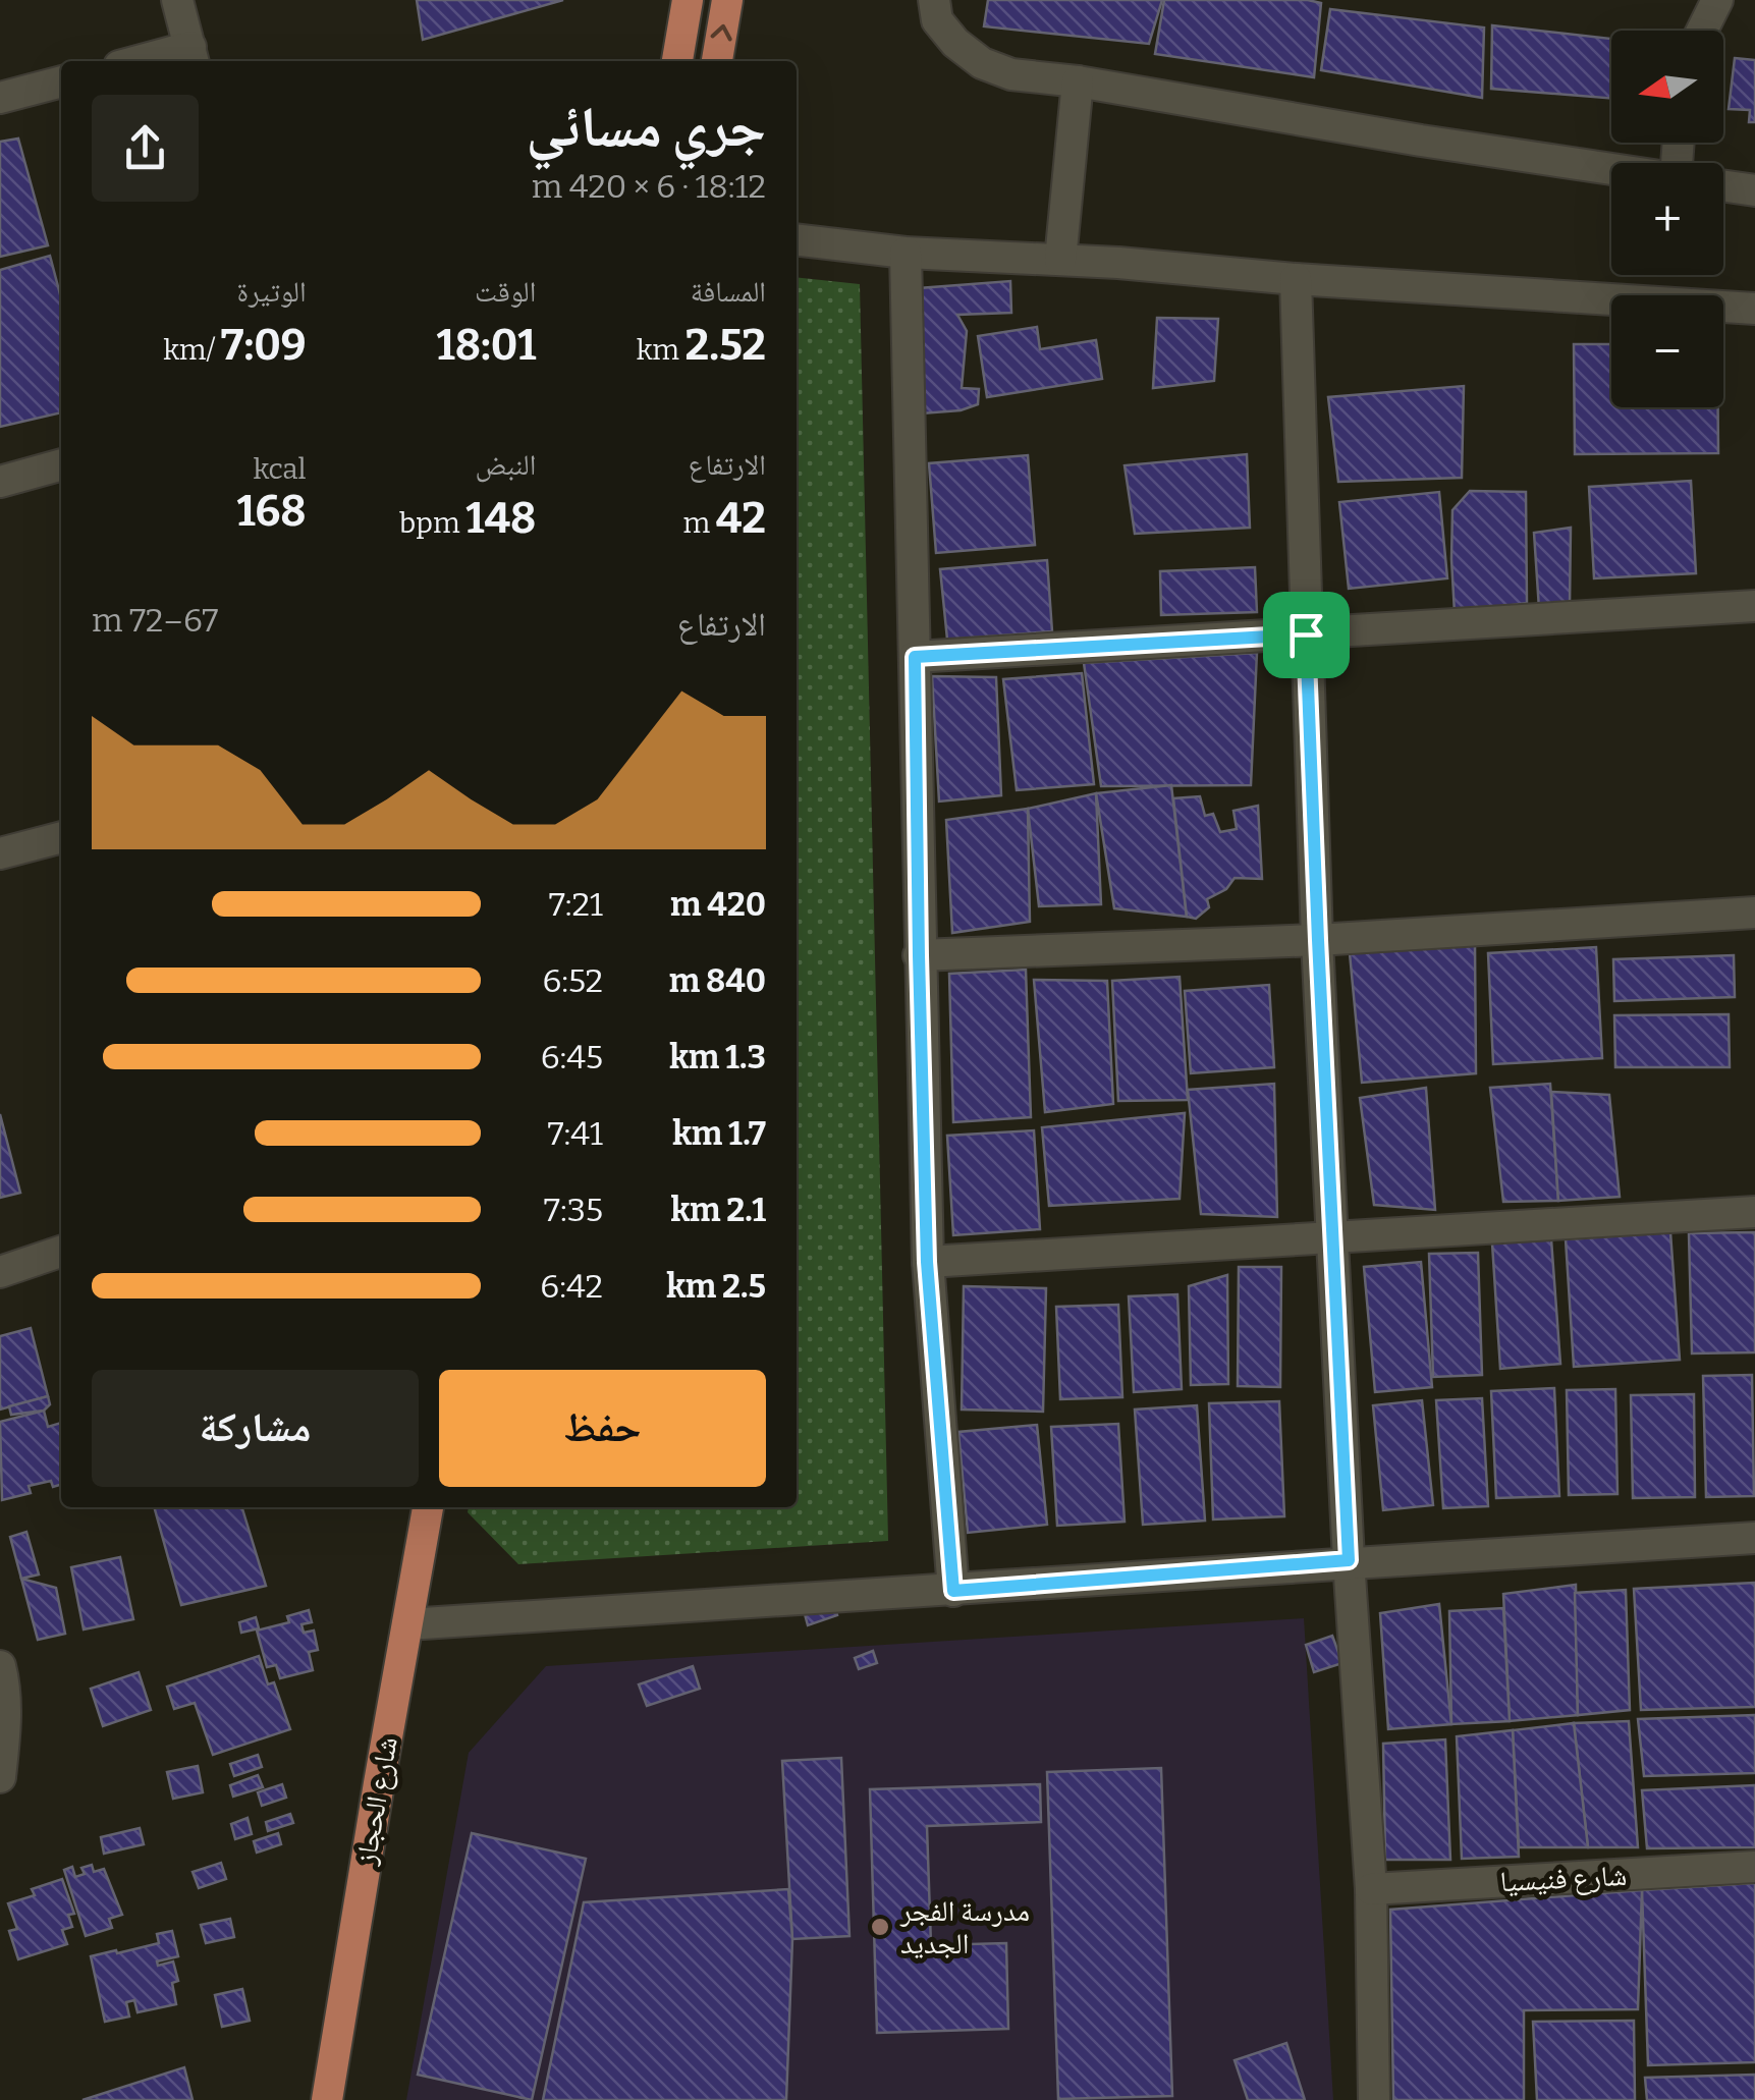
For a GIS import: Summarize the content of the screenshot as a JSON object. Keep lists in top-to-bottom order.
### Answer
{
  "streets": {
    "main road": ["شارع الحجاز"],
    "street": ["شارع فنيسيا"]
  },
  "places": ["مدرسة الفجر الجديد"],
  "north": "left",
  "page": {
    "map_buttons": ["+", "−"],
    "heading": ["جري مسائي", "18:12 · 6 × 420 m"],
    "stats": [
      ["المسافة", "2.52 km"],
      ["الوقت", "18:01"],
      ["الوتيرة", "7:09 /km"],
      ["الارتفاع", "42 m"],
      ["النبض", "148 bpm"],
      ["kcal", "168"]
    ],
    "chart": ["الارتفاع", "67–72 m"],
    "list": [
      {
        "name": "420 m",
        "note": "7:21"
      },
      {
        "name": "840 m",
        "note": "6:52"
      },
      {
        "name": "1.3 km",
        "note": "6:45"
      },
      {
        "name": "1.7 km",
        "note": "7:41"
      },
      {
        "name": "2.1 km",
        "note": "7:35"
      },
      {
        "name": "2.5 km",
        "note": "6:42"
      }
    ],
    "buttons": ["حفظ", "مشاركة"]
  }
}
